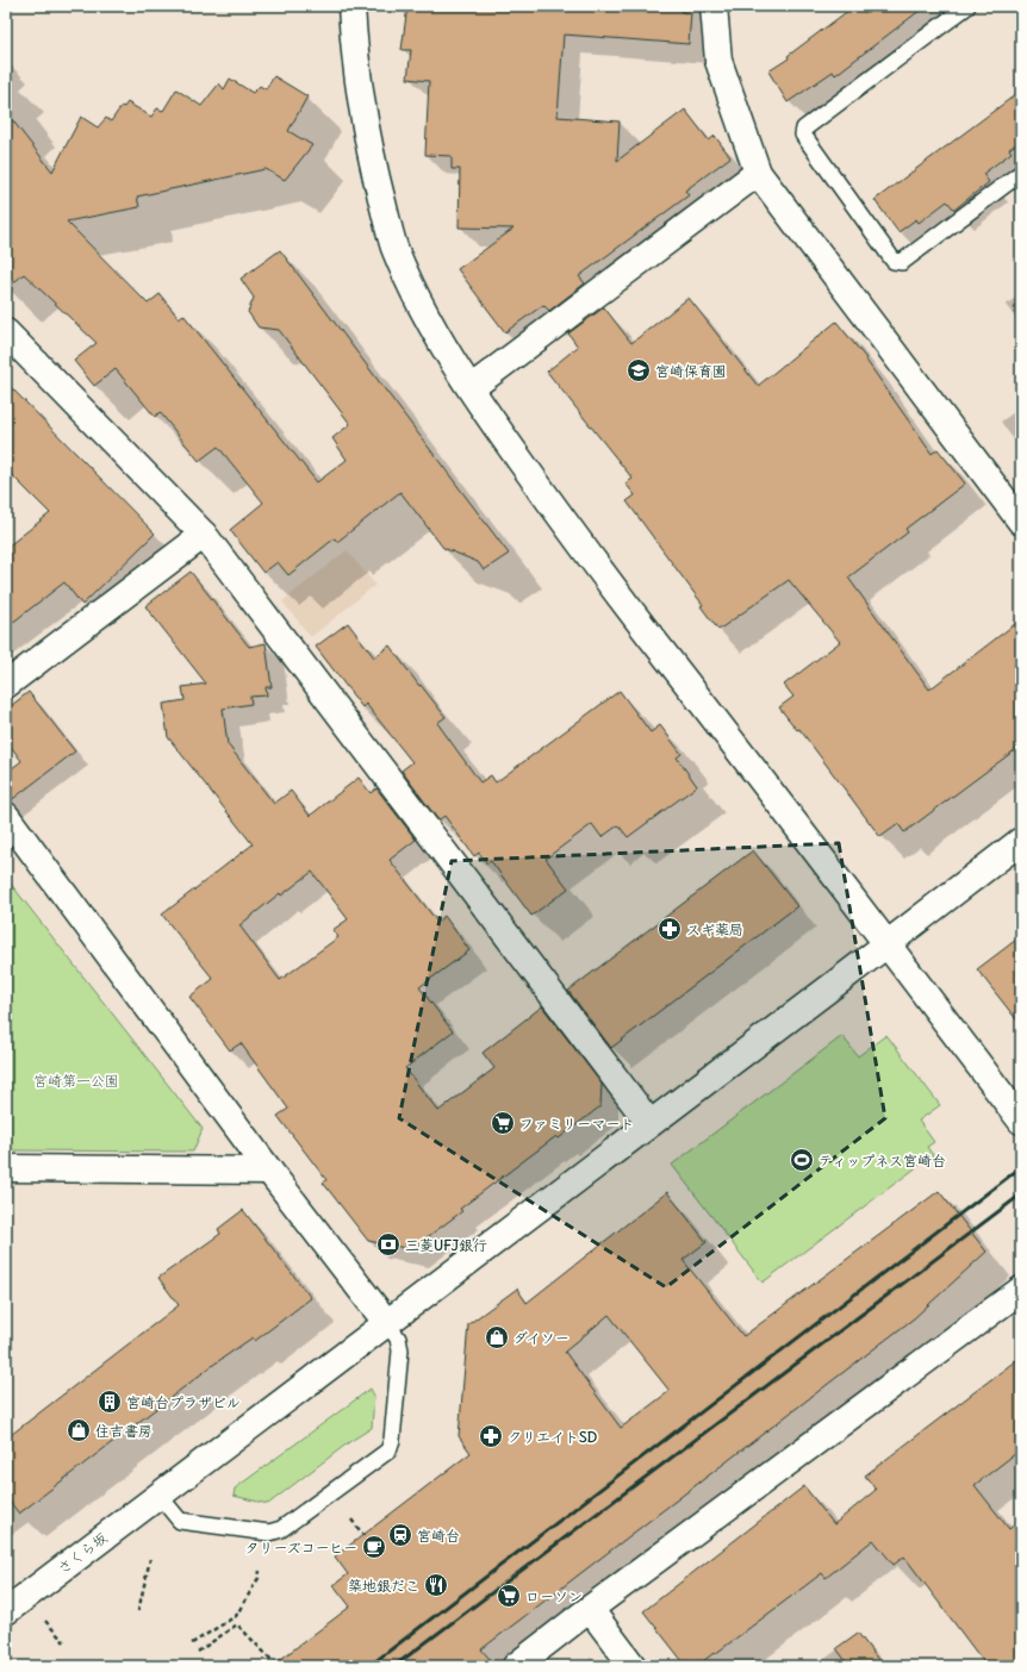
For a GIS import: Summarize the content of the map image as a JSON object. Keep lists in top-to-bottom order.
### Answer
{
  "streets": {
    "street": ["さくら坂"]
  },
  "parks": ["宮崎第一公園"],
  "places": {
    "school or university": ["宮崎保育園"],
    "pharmacy": ["スギ薬局", "クリエイトSD"],
    "supermarket": ["ファミリーマート", "ローソン"],
    "sports": ["ティップネス宮崎台"],
    "bank": ["三菱UFJ銀行"],
    "shop": ["ダイソー", "住吉書房"],
    "building": ["宮崎台プラザビル"],
    "station": ["宮崎台"],
    "cafe": ["タリーズコーヒー"],
    "restaurant": ["築地銀だこ"]
  }
}
